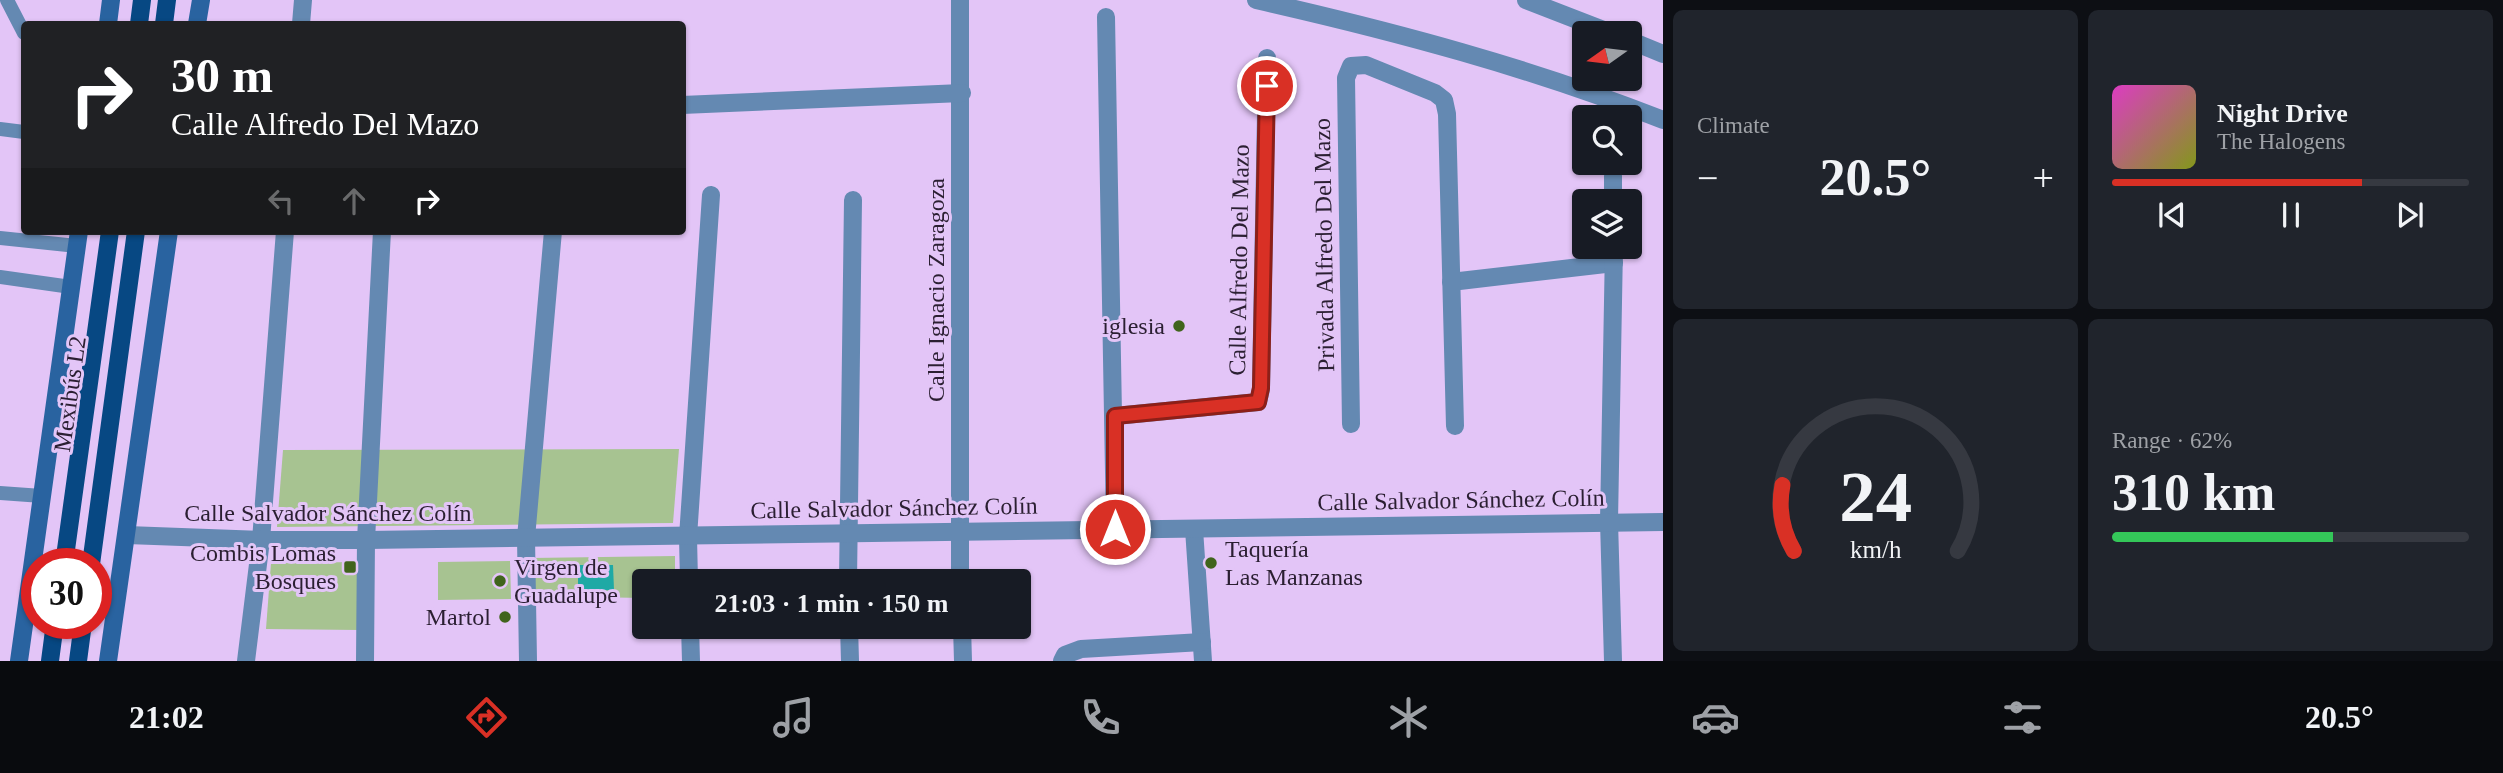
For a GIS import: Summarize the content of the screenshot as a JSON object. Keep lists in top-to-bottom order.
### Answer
{
  "streets": {
    "street": [
      "Privada Alfredo Del Mazo",
      "Calle Alfredo Del Mazo",
      "Calle Ignacio Zaragoza",
      "Calle Salvador Sánchez Colín"
    ],
    "lane": ["Mexibús L2"]
  },
  "crossings": [
    ["Calle Ignacio Zaragoza", "Calle Salvador Sánchez Colín"]
  ],
  "places": {
    "other": [
      "iglesia",
      "Taquería Las Manzanas",
      "Virgen de Guadalupe",
      "Martol"
    ],
    "transit": ["Combis Lomas Bosques"]
  },
  "north": "left",
  "page": {
    "tile": [
      "Climate",
      ["Range · 62%", "310 km"]
    ],
    "turn": ["30 m", "Calle Alfredo Del Mazo"],
    "song": ["Night Drive", "The Halogens"],
    "heat": ["−", "20.5°", "+"],
    "limit": "30",
    "trip": "21:03 · 1 min · 150 m",
    "tabs": ["21:02", "20.5°"],
    "gauge": ["24", "km/h"]
  }
}
